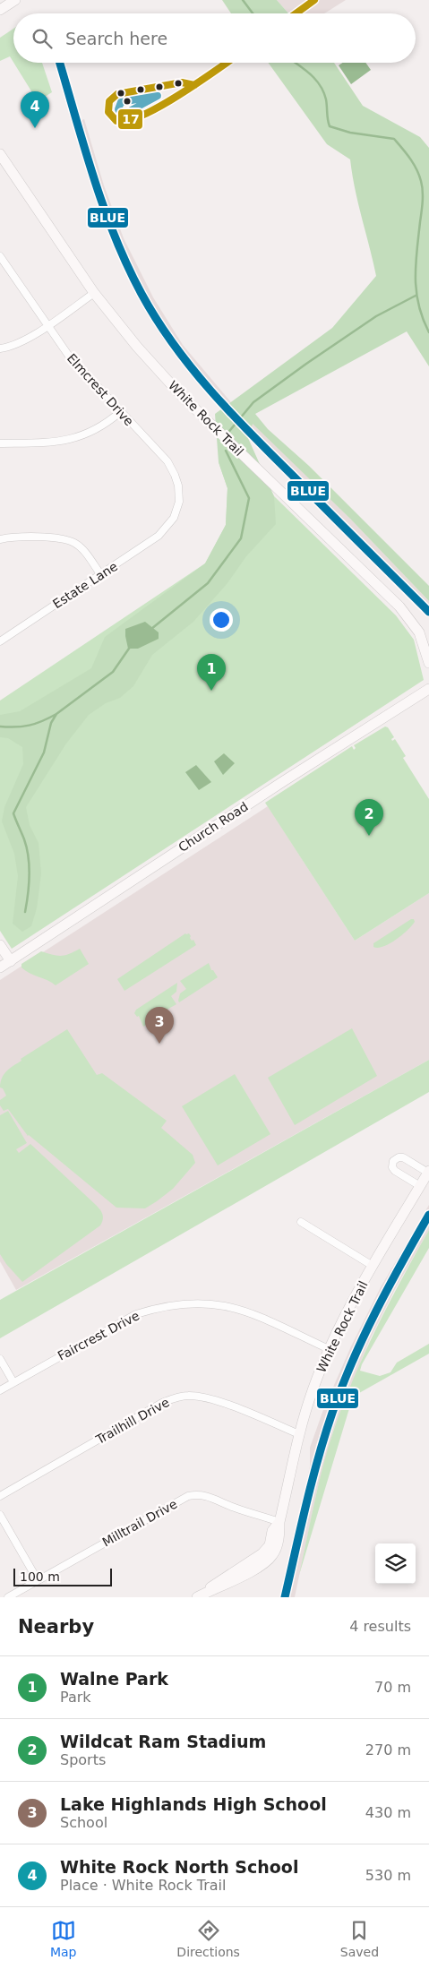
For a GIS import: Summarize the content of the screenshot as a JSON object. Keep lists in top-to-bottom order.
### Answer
{
  "streets": {
    "street": [
      "Elmcrest Drive",
      "White Rock Trail",
      "Estate Lane",
      "Church Road",
      "Faircrest Drive",
      "Trailhill Drive",
      "Milltrail Drive"
    ]
  },
  "crossings": [
    ["Elmcrest Drive", "Estate Lane"],
    ["White Rock Trail", "Faircrest Drive"],
    ["White Rock Trail", "Trailhill Drive"],
    ["White Rock Trail", "Milltrail Drive"]
  ],
  "lines": ["transit line 17", "transit line BLUE"],
  "scale_bar": "100 m",
  "page": {
    "search": "Search here",
    "pins": [
      "4",
      "1",
      "2",
      "3"
    ],
    "scale": "100 m",
    "heading": ["Nearby", "4 results"],
    "list": [
      {
        "mark": "1",
        "name": "Walne Park",
        "note": "Park",
        "value": "70 m"
      },
      {
        "mark": "2",
        "name": "Wildcat Ram Stadium",
        "note": "Sports",
        "value": "270 m"
      },
      {
        "mark": "3",
        "name": "Lake Highlands High School",
        "note": "School",
        "value": "430 m"
      },
      {
        "mark": "4",
        "name": "White Rock North School",
        "note": "Place · White Rock Trail",
        "value": "530 m"
      }
    ],
    "nav": ["Map", "Directions", "Saved"]
  }
}
